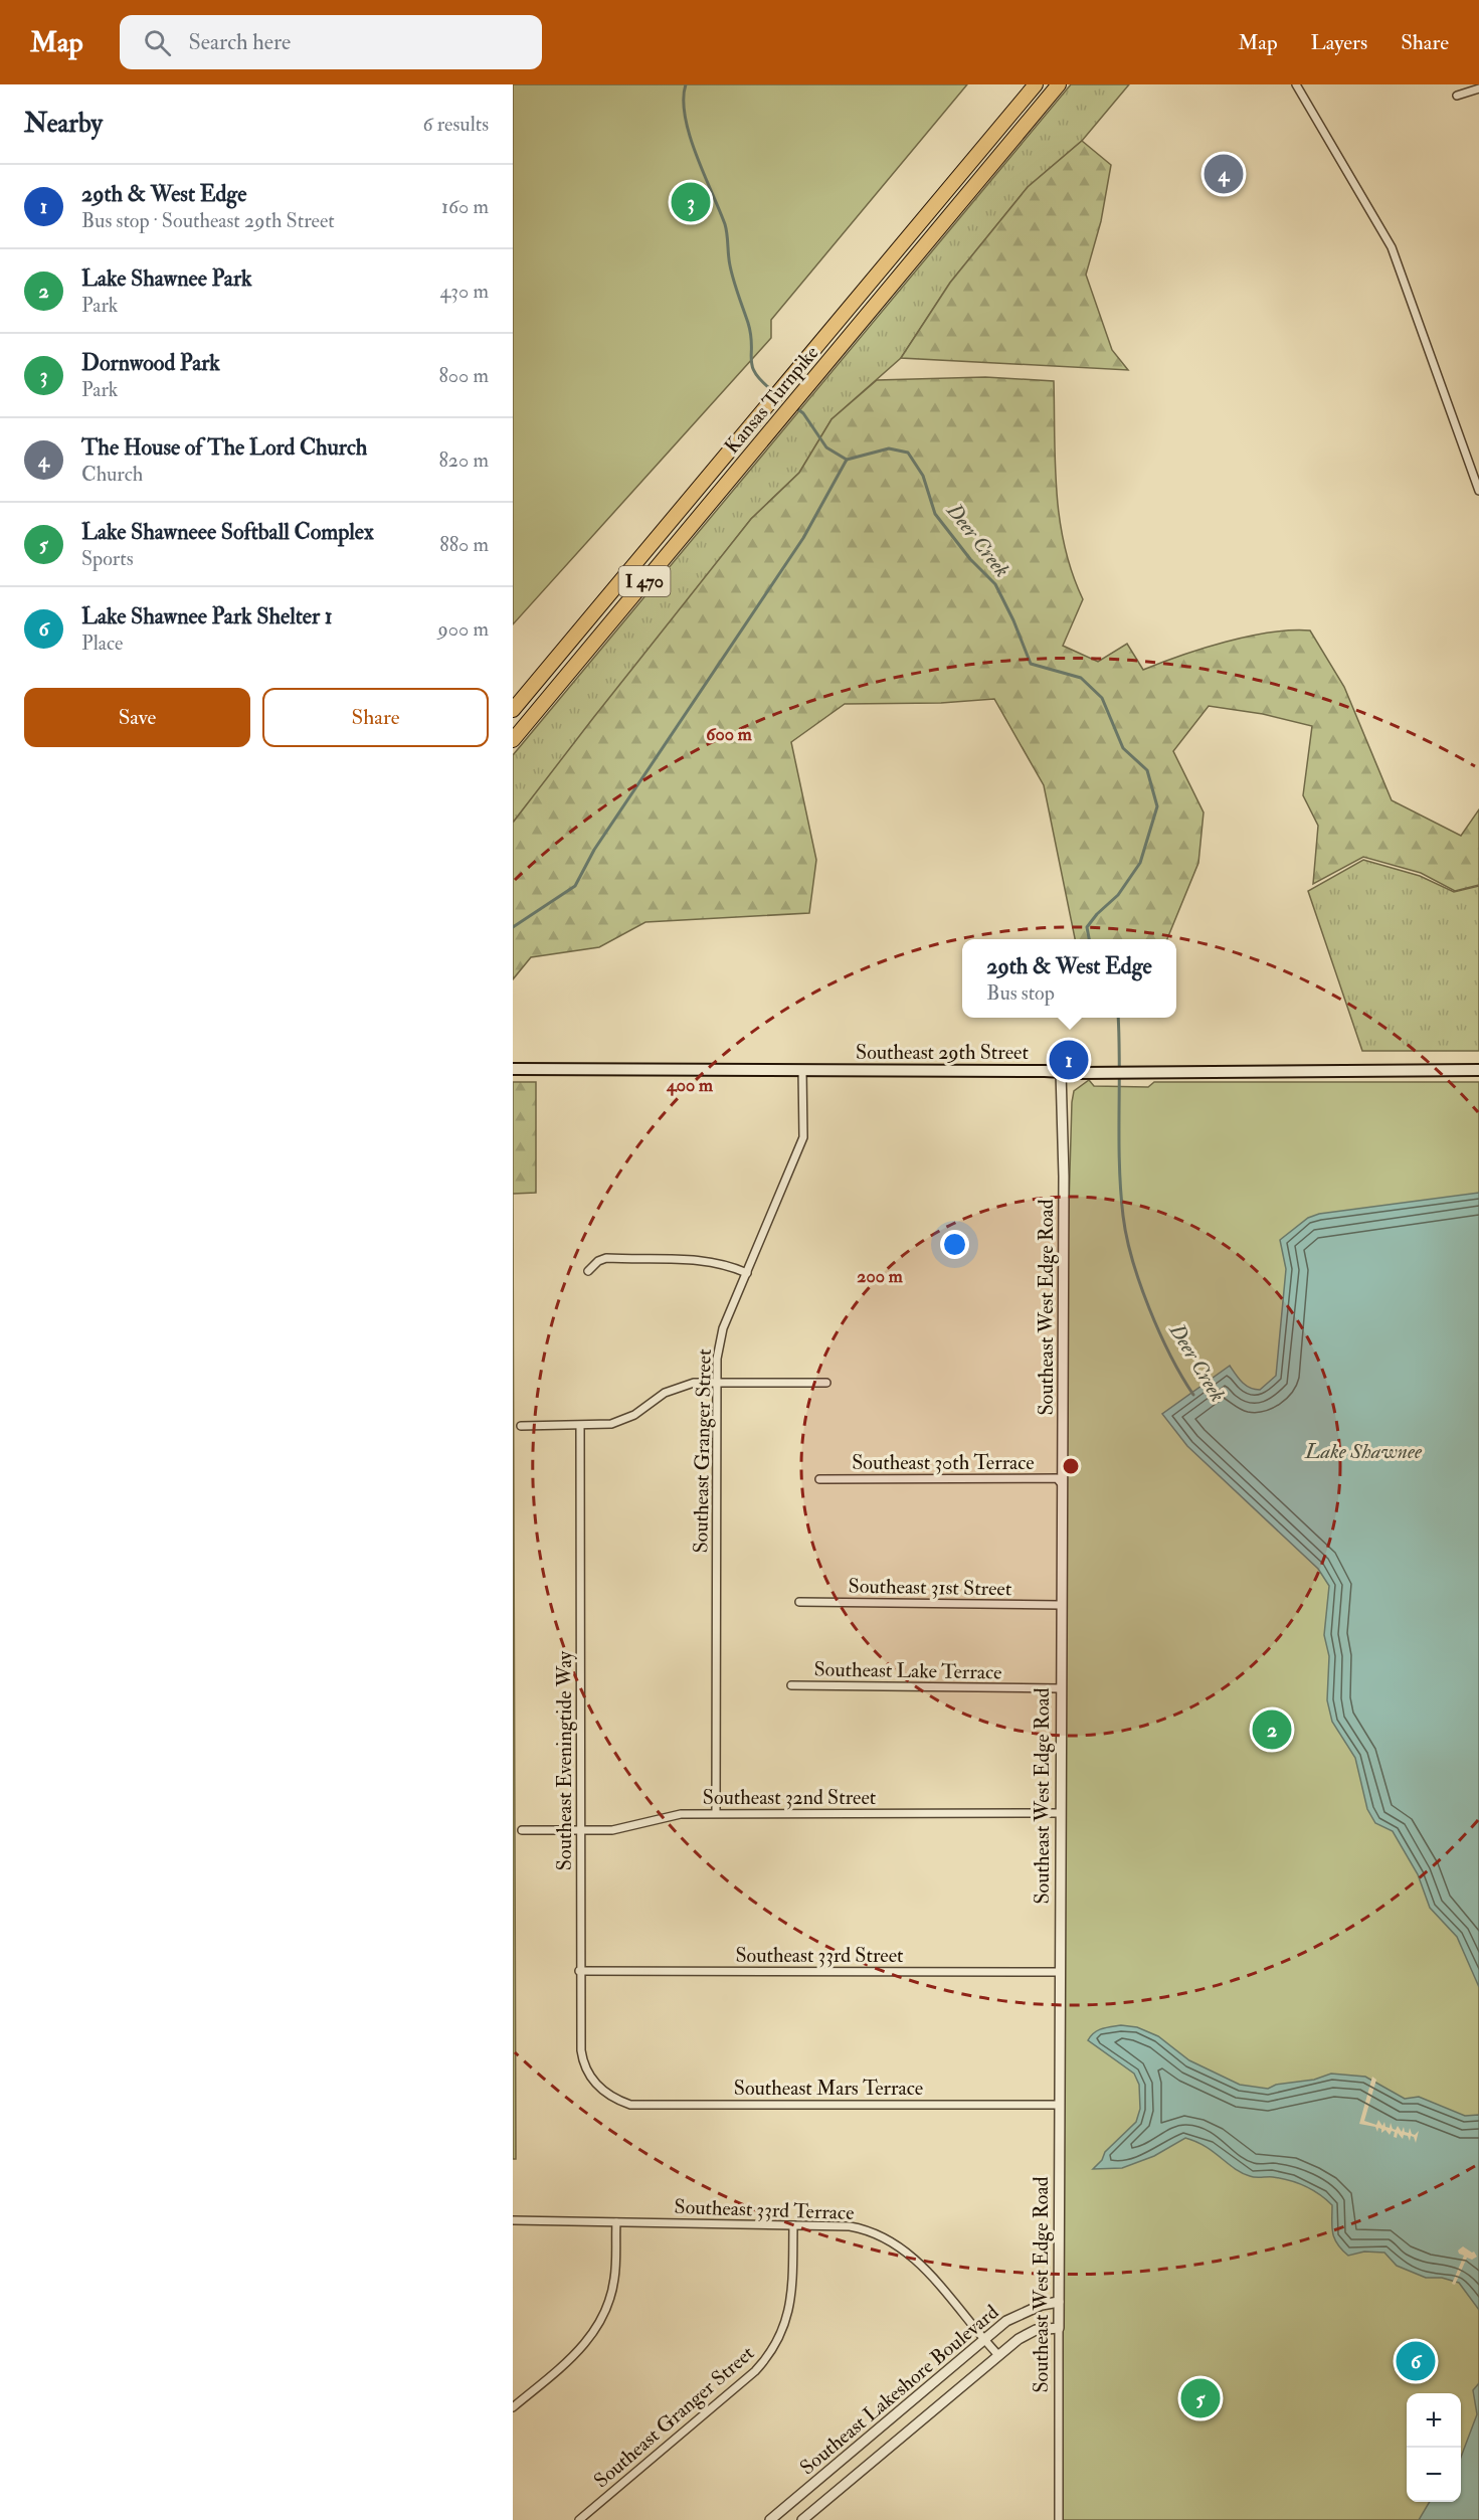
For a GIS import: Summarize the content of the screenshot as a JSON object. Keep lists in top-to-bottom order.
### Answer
{
  "streets": {
    "highway": ["Kansas Turnpike", "I 470"],
    "main road": ["Southeast 29th Street"],
    "street": [
      "Southeast West Edge Road",
      "Southeast Granger Street",
      "Southeast 30th Terrace",
      "Southeast 31st Street",
      "Southeast Lake Terrace",
      "Southeast Eveningtide Way",
      "Southeast 32nd Street",
      "Southeast 33rd Street",
      "Southeast Mars Terrace",
      "Southeast 33rd Terrace",
      "Southeast Lakeshore Boulevard"
    ]
  },
  "crossings": [
    ["Southeast 29th Street", "Southeast West Edge Road"],
    ["Southeast 29th Street", "Southeast Granger Street"],
    ["Southeast West Edge Road", "Southeast 30th Terrace"],
    ["Southeast West Edge Road", "Southeast 31st Street"],
    ["Southeast West Edge Road", "Southeast Lake Terrace"],
    ["Southeast West Edge Road", "Southeast 32nd Street"],
    ["Southeast West Edge Road", "Southeast 33rd Street"],
    ["Southeast West Edge Road", "Southeast Mars Terrace"],
    ["Southeast West Edge Road", "Southeast Lakeshore Boulevard"],
    ["Southeast Granger Street", "Southeast 32nd Street"],
    ["Southeast Granger Street", "Southeast 33rd Terrace"],
    ["Southeast Eveningtide Way", "Southeast 32nd Street"],
    ["Southeast Eveningtide Way", "Southeast 33rd Street"],
    ["Southeast Eveningtide Way", "Southeast Mars Terrace"],
    ["Southeast 33rd Terrace", "Southeast Lakeshore Boulevard"]
  ],
  "water": ["Deer Creek", "Lake Shawnee"],
  "page": {
    "header": "Map",
    "search": "Search here",
    "nav": ["Map", "Layers", "Share"],
    "heading": ["Nearby", "6 results"],
    "pins": [
      "4",
      "3",
      "1",
      "2",
      "6",
      "5"
    ],
    "list": [
      {
        "mark": "1",
        "name": "29th & West Edge",
        "note": "Bus stop · Southeast 29th Street",
        "value": "160 m"
      },
      {
        "mark": "2",
        "name": "Lake Shawnee Park",
        "note": "Park",
        "value": "430 m"
      },
      {
        "mark": "3",
        "name": "Dornwood Park",
        "note": "Park",
        "value": "800 m"
      },
      {
        "mark": "4",
        "name": "The House of The Lord Church",
        "note": "Church",
        "value": "820 m"
      },
      {
        "mark": "5",
        "name": "Lake Shawneee Softball Complex",
        "note": "Sports",
        "value": "880 m"
      },
      {
        "mark": "6",
        "name": "Lake Shawnee Park Shelter 1",
        "note": "Place",
        "value": "900 m"
      }
    ],
    "buttons": ["Save", "Share"],
    "popup": ["29th & West Edge", "Bus stop"],
    "map_buttons": ["+", "−"]
  },
  "rings": ["600 m", "400 m", "200 m"]
}
